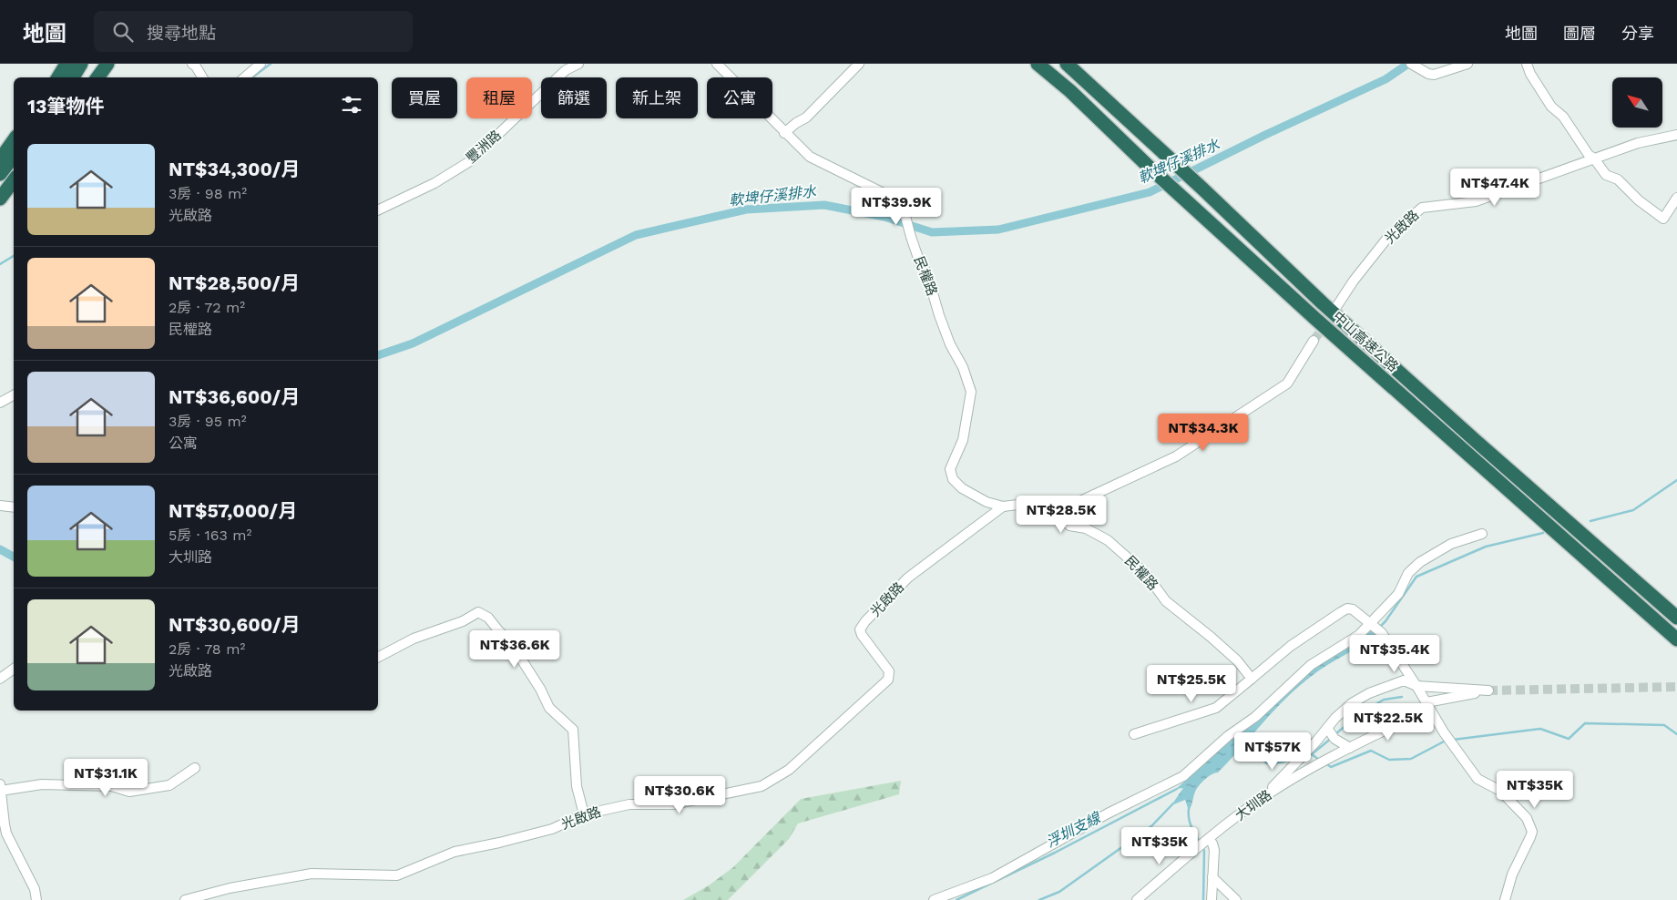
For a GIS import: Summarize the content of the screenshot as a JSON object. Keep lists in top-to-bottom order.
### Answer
{
  "streets": {
    "highway": ["中山高速公路"],
    "street": [
      "豐洲路",
      "光啟路",
      "民權路",
      "大圳路"
    ]
  },
  "crossings": [
    ["光啟路", "民權路"]
  ],
  "water": ["軟埤仔溪排水", "浮圳支線"],
  "north": "top left",
  "page": {
    "header": "地圖",
    "search": "搜尋地點",
    "nav": ["地圖", "圖層", "分享"],
    "chip": [
      "買屋",
      "租屋",
      "篩選",
      "新上架",
      "公寓"
    ],
    "heading": "13筆物件",
    "list": [
      {
        "name": "NT$34,300/月",
        "note": "3房 · 98 m² · 光啟路"
      },
      {
        "name": "NT$28,500/月",
        "note": "2房 · 72 m² · 民權路"
      },
      {
        "name": "NT$36,600/月",
        "note": "3房 · 95 m² · 公寓"
      },
      {
        "name": "NT$57,000/月",
        "note": "5房 · 163 m² · 大圳路"
      },
      {
        "name": "NT$30,600/月",
        "note": "2房 · 78 m² · 光啟路"
      }
    ],
    "price": [
      "NT$47.4K",
      "NT$39.9K",
      "NT$34.3K",
      "NT$28.5K",
      "NT$36.6K",
      "NT$35.4K",
      "NT$25.5K",
      "NT$22.5K",
      "NT$57K",
      "NT$31.1K",
      "NT$35K",
      "NT$30.6K",
      "NT$35K"
    ]
  }
}
